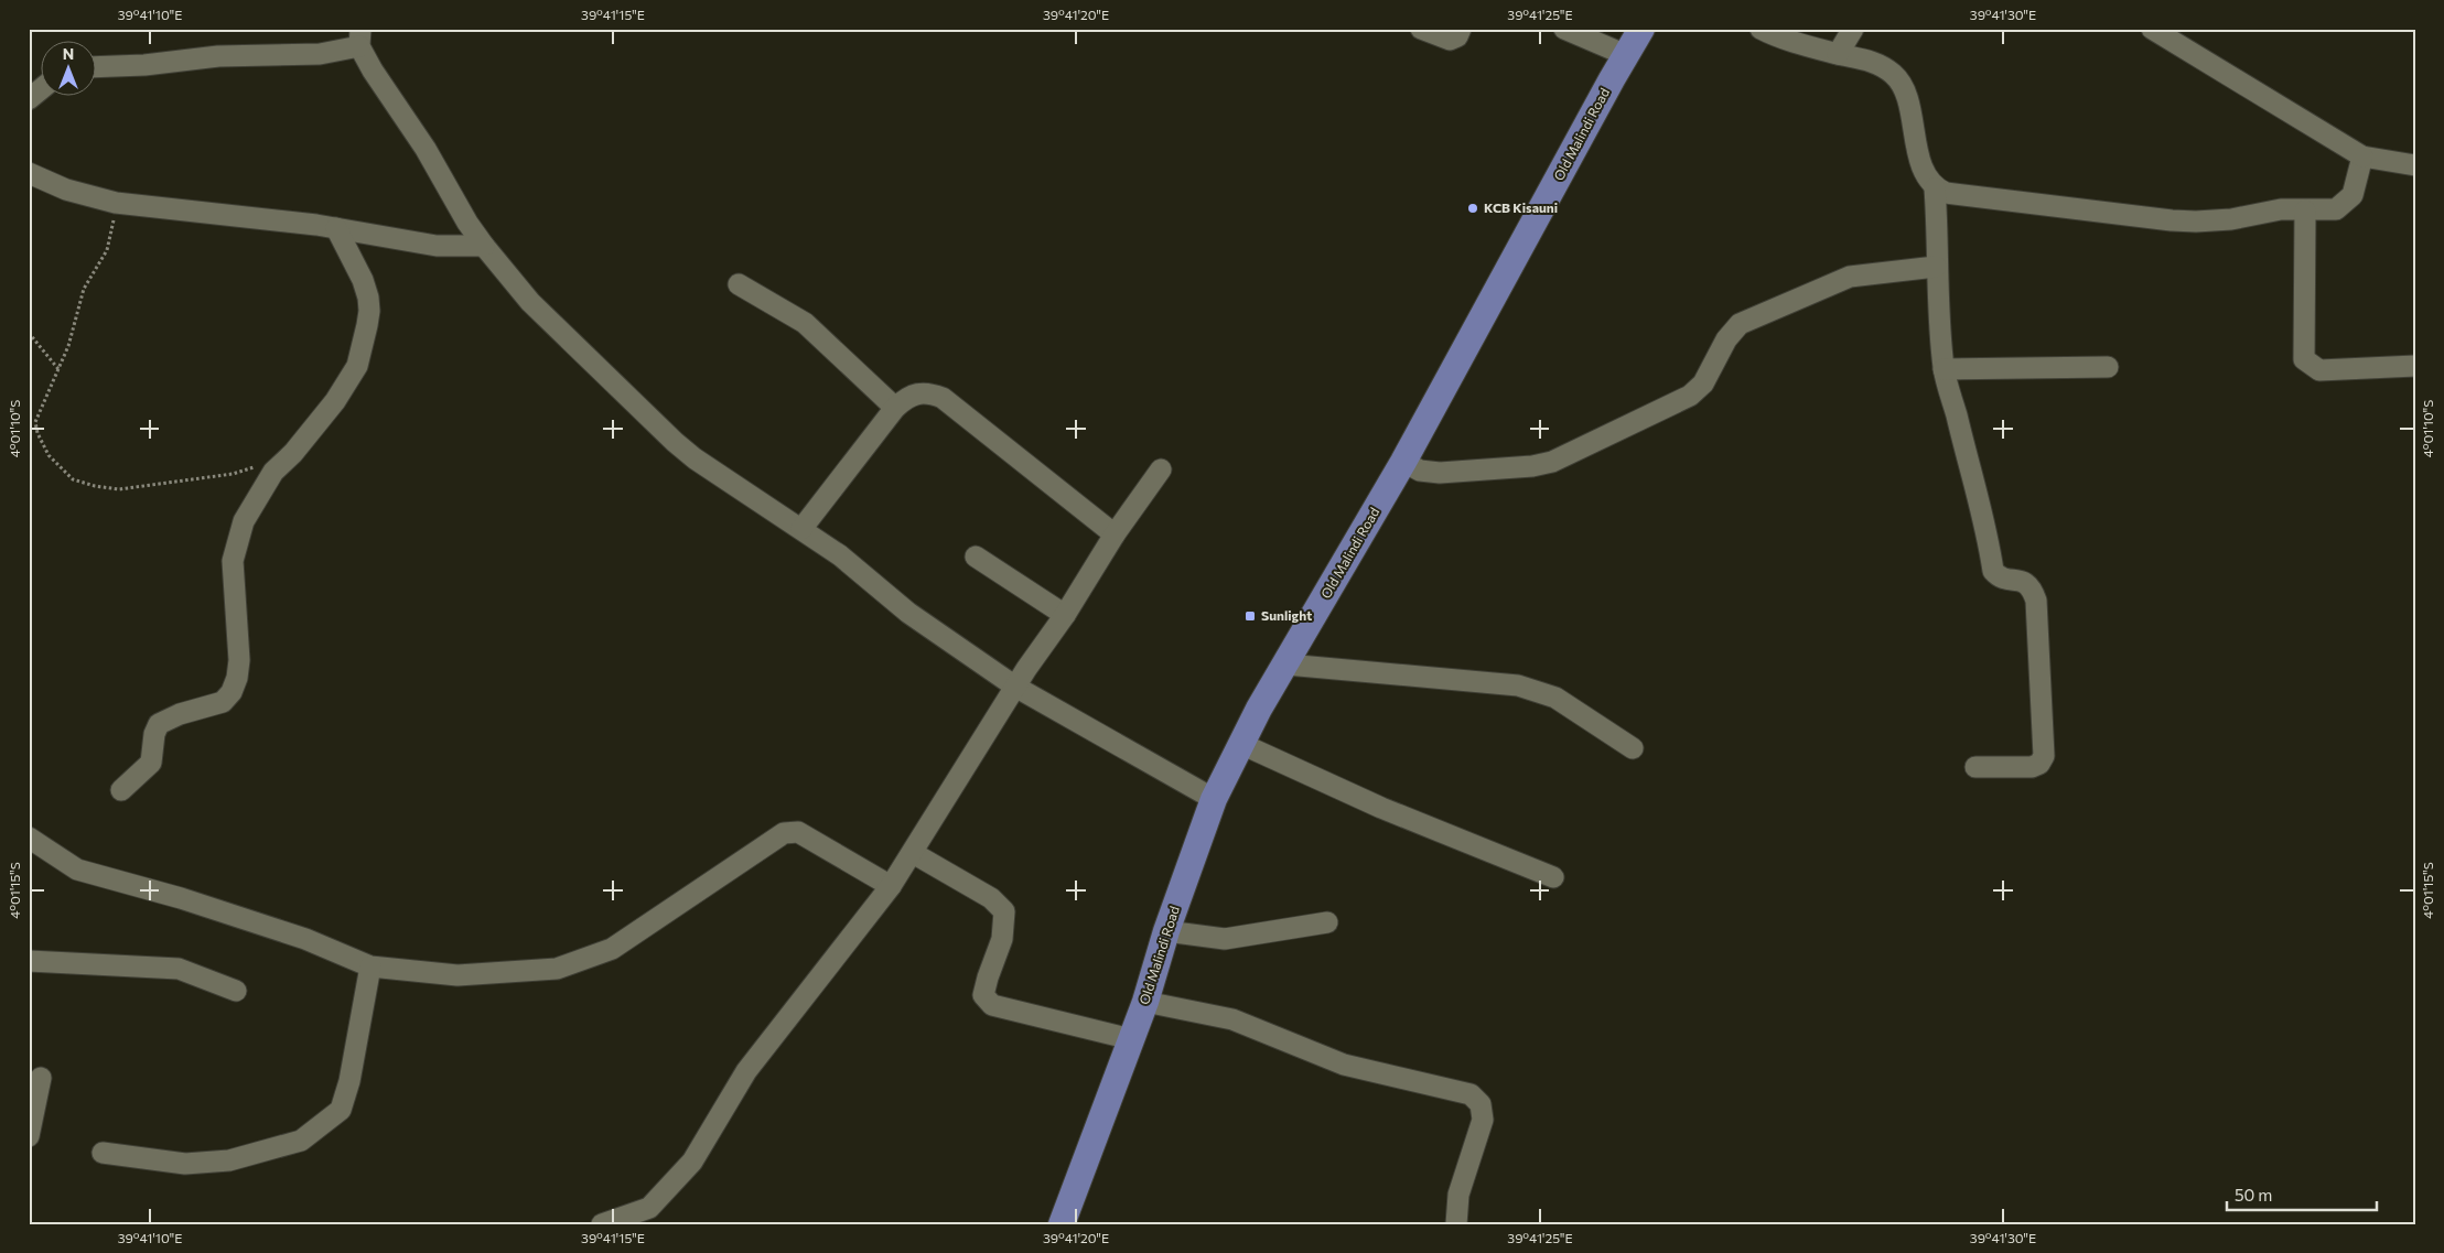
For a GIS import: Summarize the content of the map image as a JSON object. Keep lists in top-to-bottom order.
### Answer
{
  "streets": {
    "main road": ["Old Malindi Road"]
  },
  "places": {
    "other": ["KCB Kisauni"],
    "transit": ["Sunlight"]
  },
  "scale_bar": "50 m",
  "north": "top",
  "coordinates": [
    "39°41'10\"E",
    "39°41'15\"E",
    "39°41'20\"E",
    "39°41'25\"E",
    "39°41'30\"E",
    "4°01'10\"S",
    "4°01'15\"S"
  ]
}
